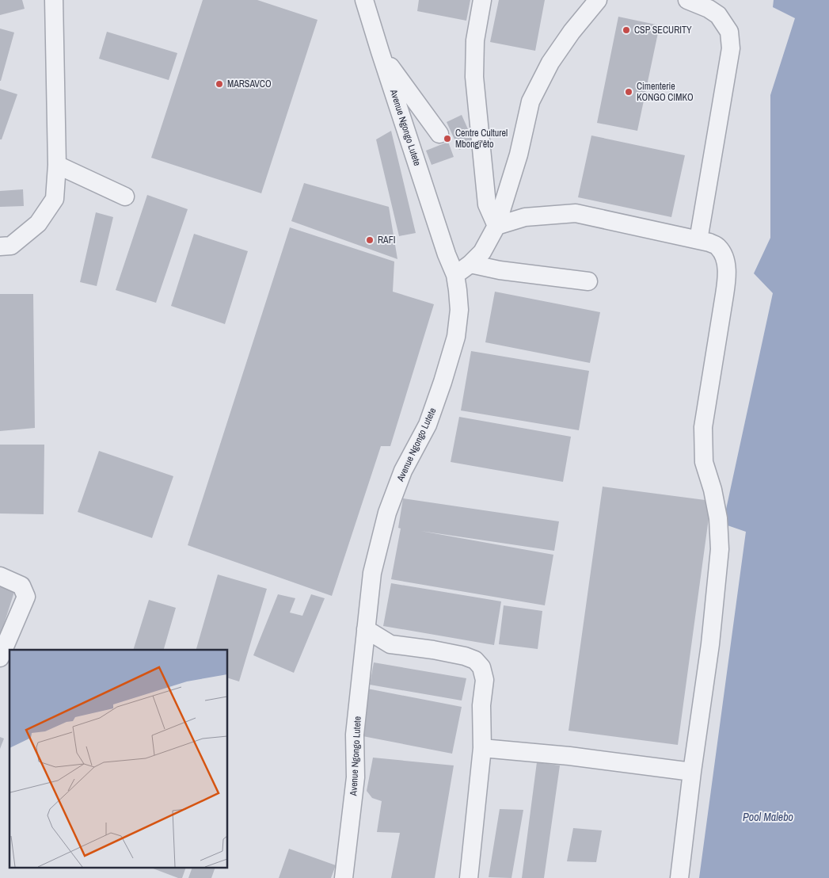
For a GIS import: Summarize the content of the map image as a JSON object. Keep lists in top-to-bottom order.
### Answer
{
  "streets": {
    "street": ["Avenue Ngongo Lutete"]
  },
  "water": ["Pool Malebo"],
  "places": [
    "CSP SECURITY",
    "MARSAVCO",
    "Cimenterie KONGO CIMKO",
    "Centre Culturel Mbongi'êto",
    "RAFI"
  ]
}
